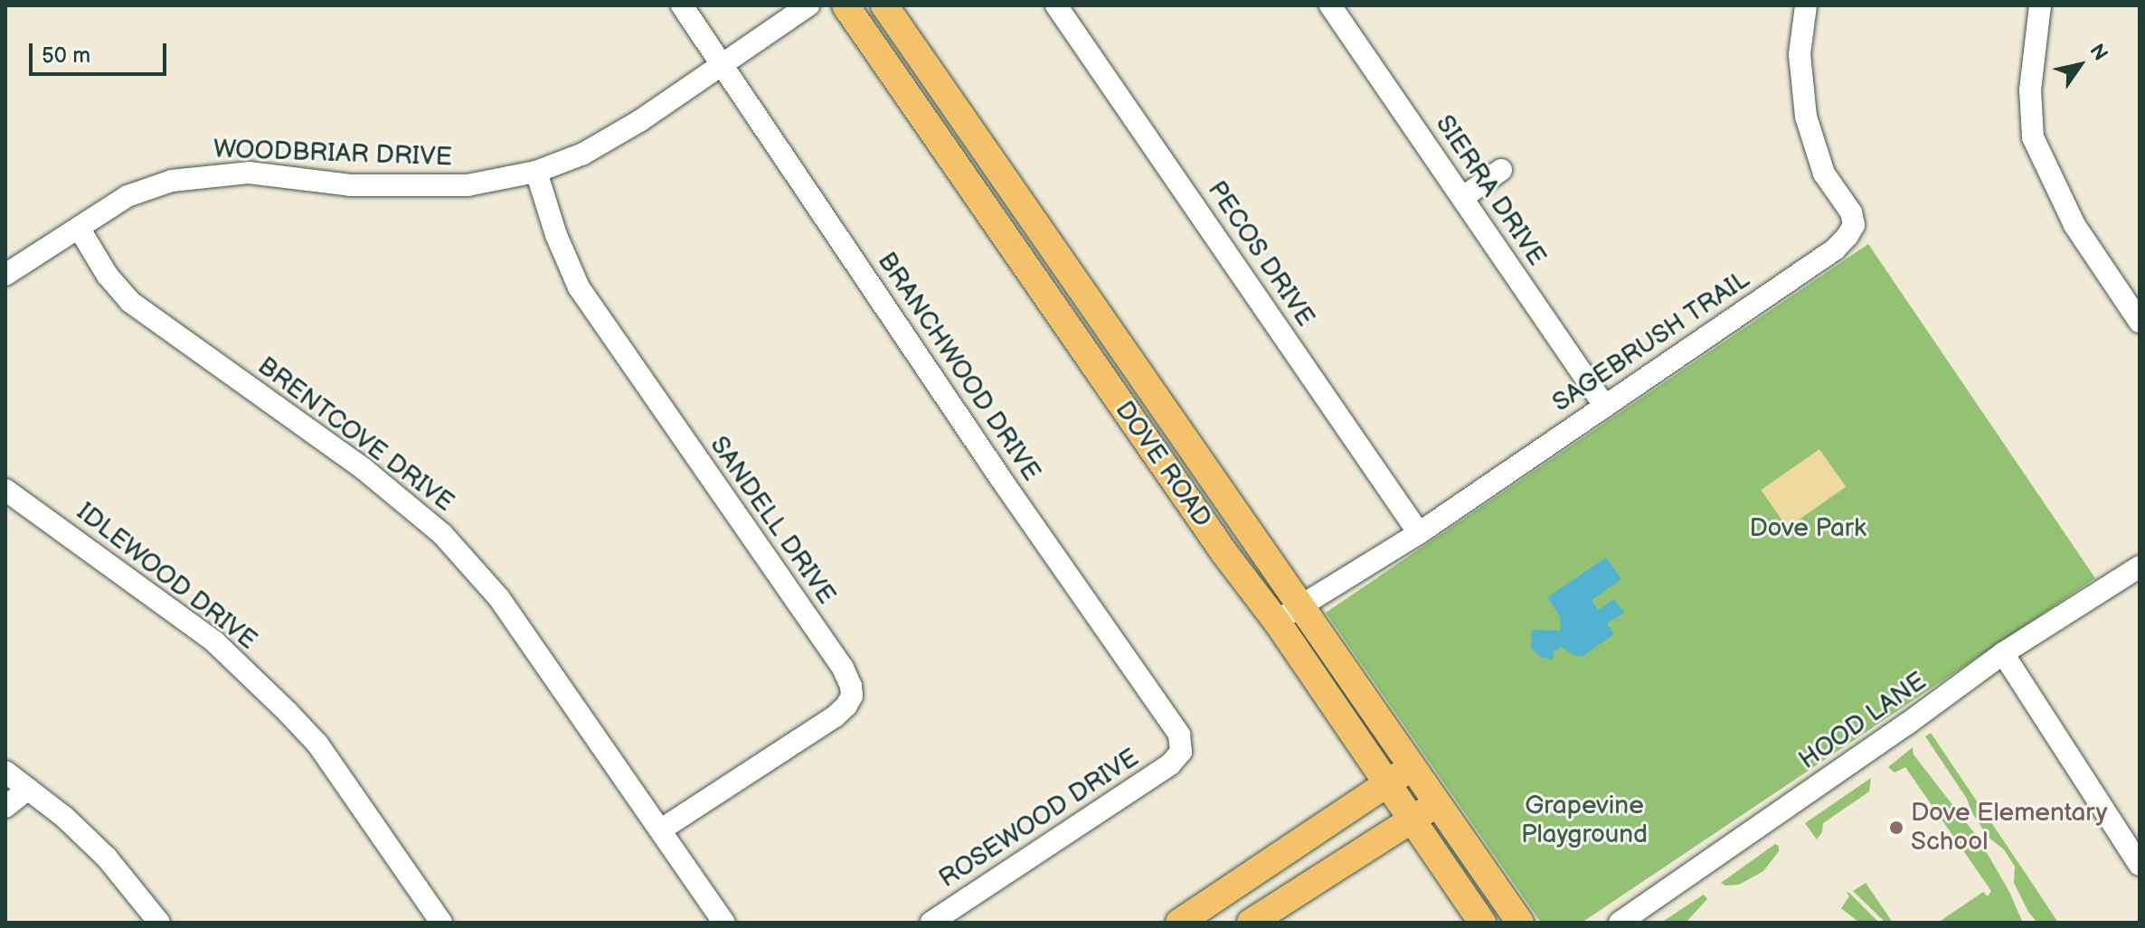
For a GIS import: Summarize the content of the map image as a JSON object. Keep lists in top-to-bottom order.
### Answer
{
  "streets": {
    "main road": ["DOVE ROAD"],
    "street": [
      "WOODBRIAR DRIVE",
      "SIERRA DRIVE",
      "PECOS DRIVE",
      "SAGEBRUSH TRAIL",
      "BRANCHWOOD DRIVE",
      "BRENTCOVE DRIVE",
      "SANDELL DRIVE",
      "IDLEWOOD DRIVE",
      "HOOD LANE",
      "ROSEWOOD DRIVE"
    ]
  },
  "crossings": [
    ["WOODBRIAR DRIVE", "BRANCHWOOD DRIVE"],
    ["WOODBRIAR DRIVE", "BRENTCOVE DRIVE"],
    ["WOODBRIAR DRIVE", "SANDELL DRIVE"],
    ["SIERRA DRIVE", "SAGEBRUSH TRAIL"],
    ["PECOS DRIVE", "SAGEBRUSH TRAIL"],
    ["SAGEBRUSH TRAIL", "DOVE ROAD"],
    ["BRANCHWOOD DRIVE", "ROSEWOOD DRIVE"],
    ["BRENTCOVE DRIVE", "SANDELL DRIVE"]
  ],
  "parks": ["Dove Park", "Grapevine Playground"],
  "places": ["Dove Elementary School"],
  "scale_bar": "50 m",
  "north": "top right"
}
